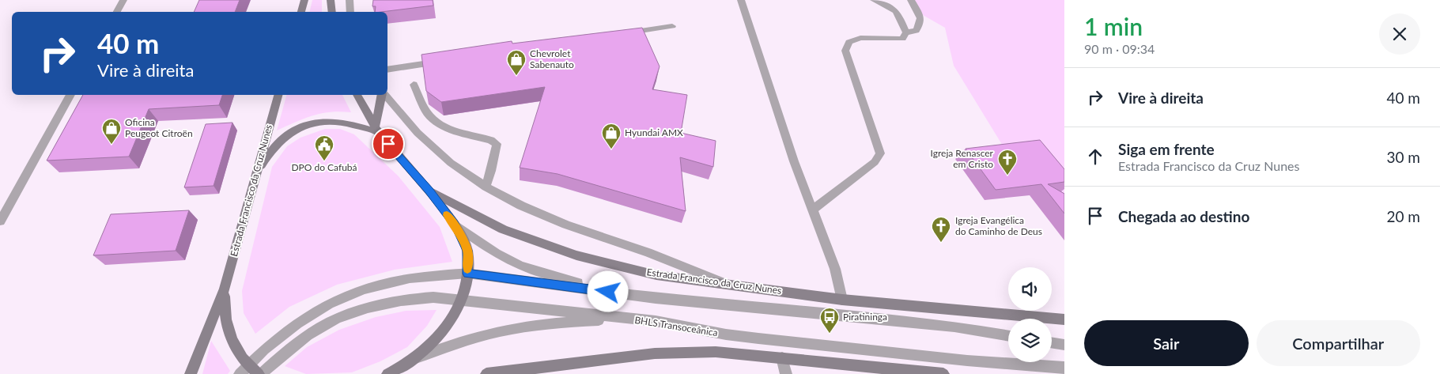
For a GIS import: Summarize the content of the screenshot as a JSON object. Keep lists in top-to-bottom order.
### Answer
{
  "streets": {
    "main road": ["Estrada Francisco da Cruz Nunes"],
    "street": ["BHLS Transoceânica"]
  },
  "places": {
    "shop": ["Chevrolet Sabenauto", "Oficina Peugeot Citroën", "Hyundai AMX"],
    "public building": ["DPO do Cafubá"],
    "church": ["Igreja Renascer em Cristo", "Igreja Evangélica do Caminho de Deus"],
    "bus stop": ["Piratininga"]
  },
  "page": {
    "heading": ["1 min", "90 m · 09:34"],
    "turn": ["40 m", "Vire à direita"],
    "list": [
      {
        "name": "Vire à direita",
        "value": "40 m"
      },
      {
        "name": "Siga em frente",
        "note": "Estrada Francisco da Cruz Nunes",
        "value": "30 m"
      },
      {
        "name": "Chegada ao destino",
        "value": "20 m"
      }
    ],
    "buttons": ["Sair", "Compartilhar"]
  }
}
